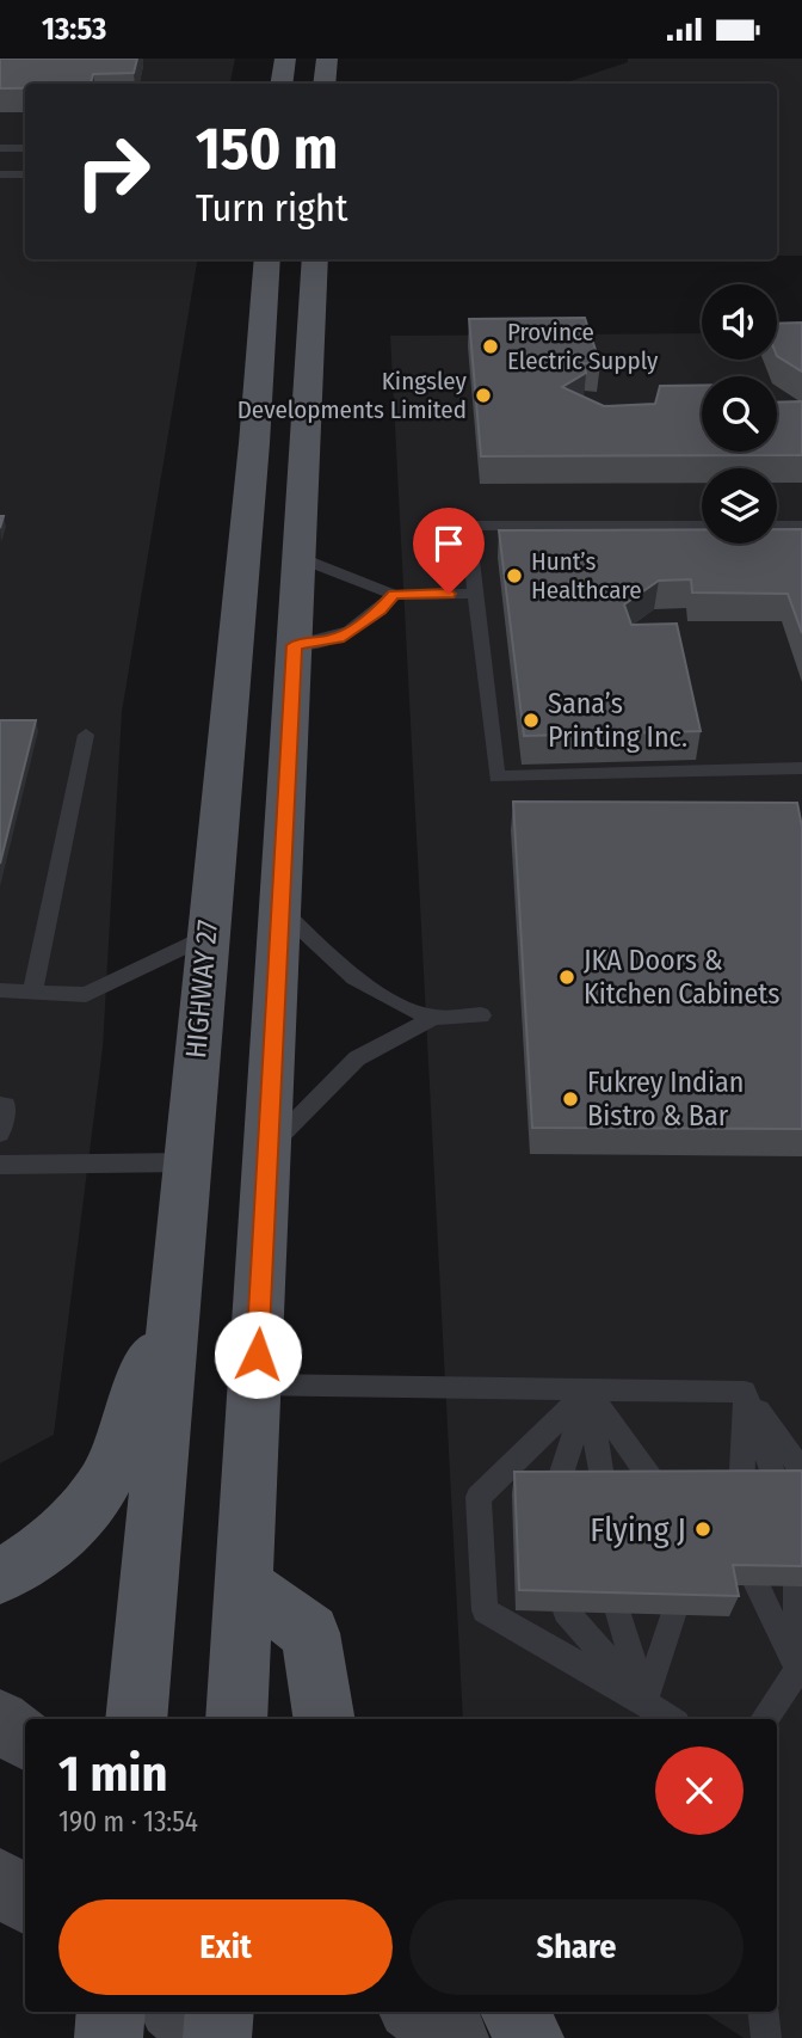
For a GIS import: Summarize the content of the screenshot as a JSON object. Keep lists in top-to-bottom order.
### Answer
{
  "streets": {
    "main road": ["HIGHWAY 27"]
  },
  "places": [
    "Province Electric Supply",
    "Kingsley Developments Limited",
    "Hunt’s Healthcare",
    "Sana’s Printing Inc.",
    "JKA Doors & Kitchen Cabinets",
    "Fukrey Indian Bistro & Bar",
    "Flying J"
  ],
  "page": {
    "status": "13:53",
    "turn": ["150 m", "Turn right"],
    "heading": ["1 min", "190 m · 13:54"],
    "buttons": ["Exit", "Share"]
  }
}
